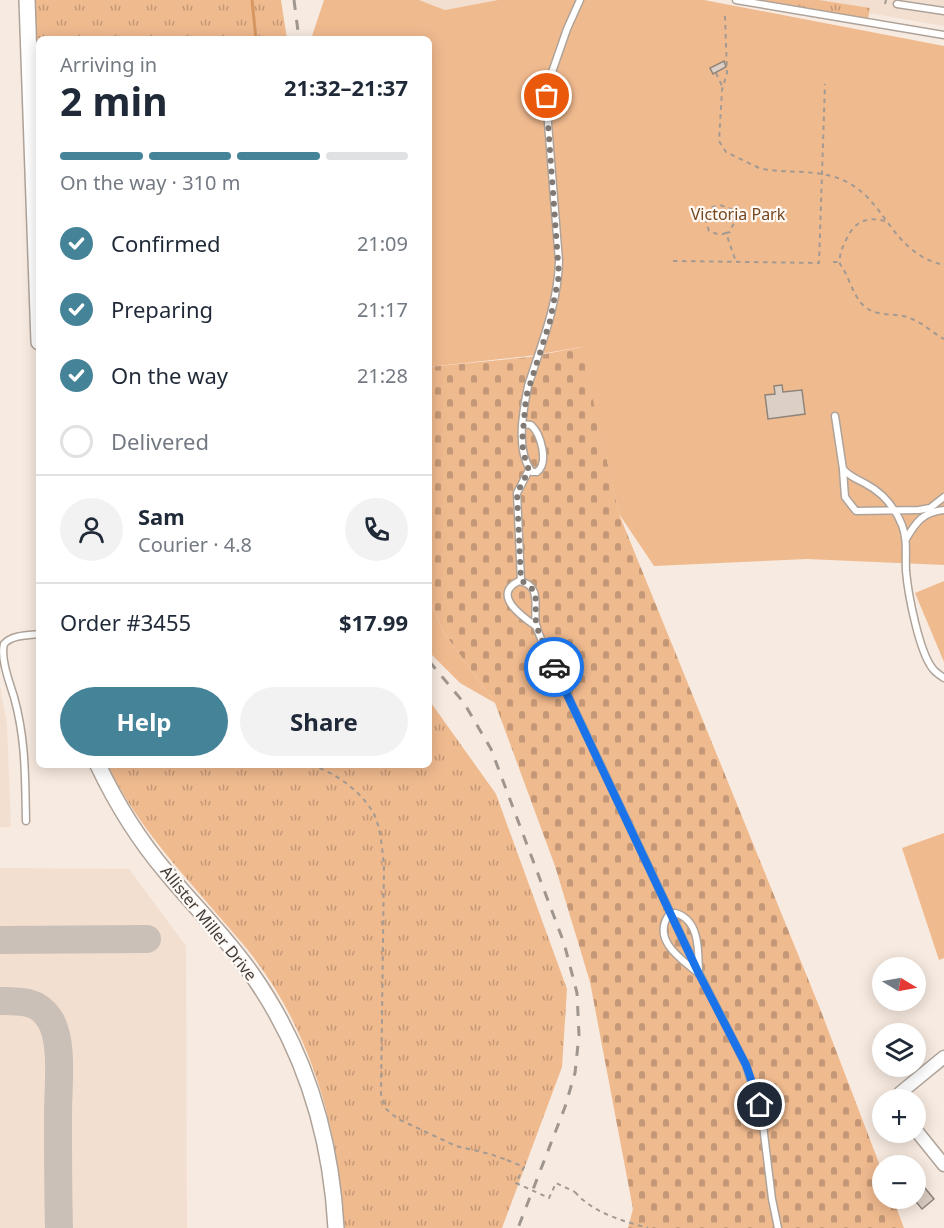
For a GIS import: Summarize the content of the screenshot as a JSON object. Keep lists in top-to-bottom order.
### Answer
{
  "streets": {
    "street": ["Allister Miller Drive"]
  },
  "parks": ["Victoria Park"],
  "north": "right",
  "page": {
    "heading": ["2 min", "Arriving in", "21:32–21:37"],
    "panel": [
      "Sam",
      "Courier · 4.8",
      "Order #3455",
      "$17.99"
    ],
    "bar": "On the way · 310 m",
    "list": [
      ["Confirmed", "21:09"],
      ["Preparing", "21:17"],
      ["On the way", "21:28"],
      "Delivered"
    ],
    "buttons": ["Help", "Share"],
    "map_buttons": ["+", "−"]
  }
}
